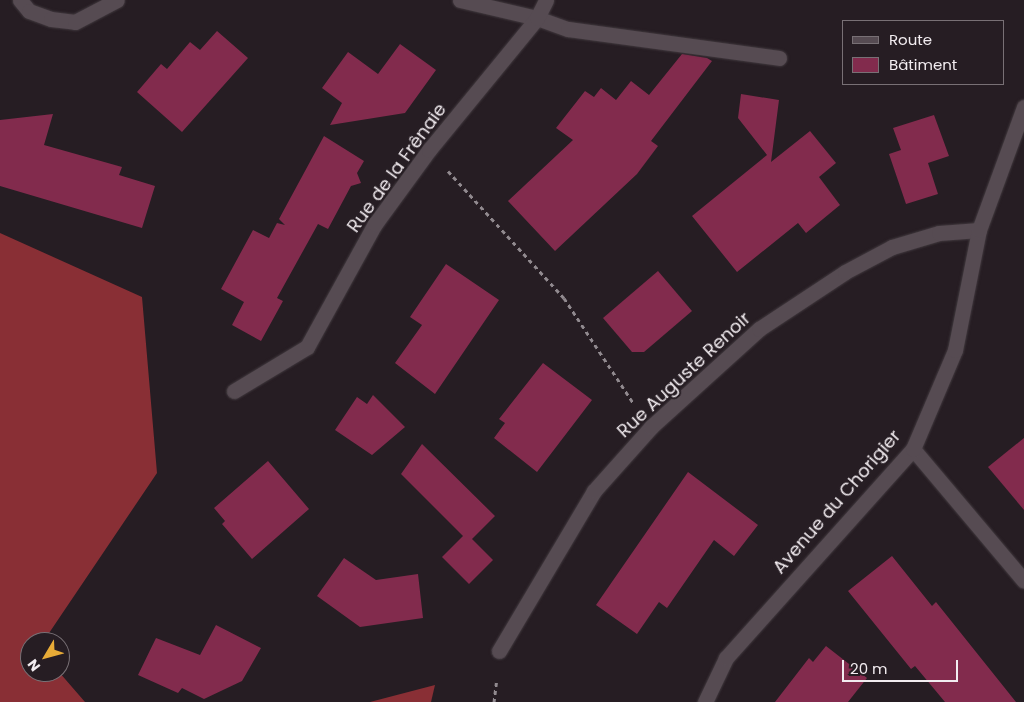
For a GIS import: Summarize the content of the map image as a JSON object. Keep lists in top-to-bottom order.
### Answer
{
  "streets": {
    "street": ["Rue de la Frênaie", "Rue Auguste Renoir", "Avenue du Chorigier"]
  },
  "crossings": [
    ["Rue Auguste Renoir", "Avenue du Chorigier"]
  ],
  "legend": ["Route", "Bâtiment"],
  "scale_bar": "20 m",
  "north": "bottom left"
}
